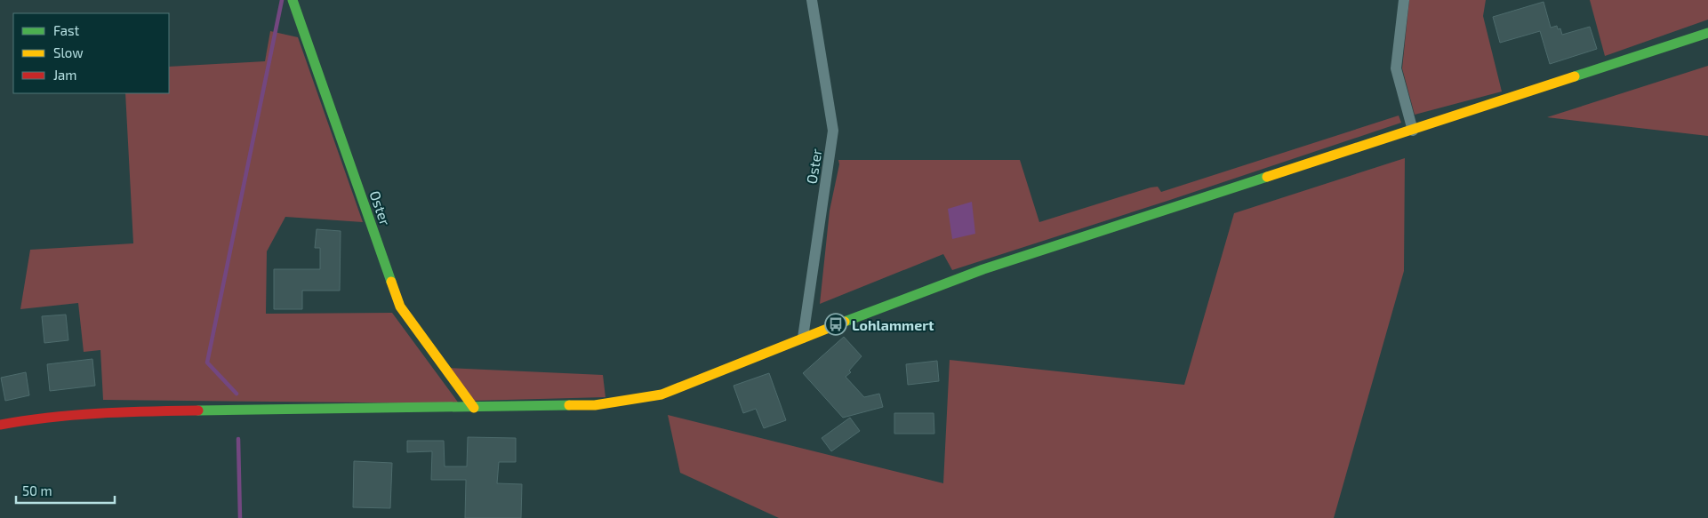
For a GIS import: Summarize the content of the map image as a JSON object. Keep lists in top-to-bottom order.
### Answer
{
  "streets": {
    "main road": ["Oster"]
  },
  "places": {
    "bus stop": ["Lohlammert"]
  },
  "legend": ["Fast", "Slow", "Jam"],
  "scale_bar": "50 m"
}
